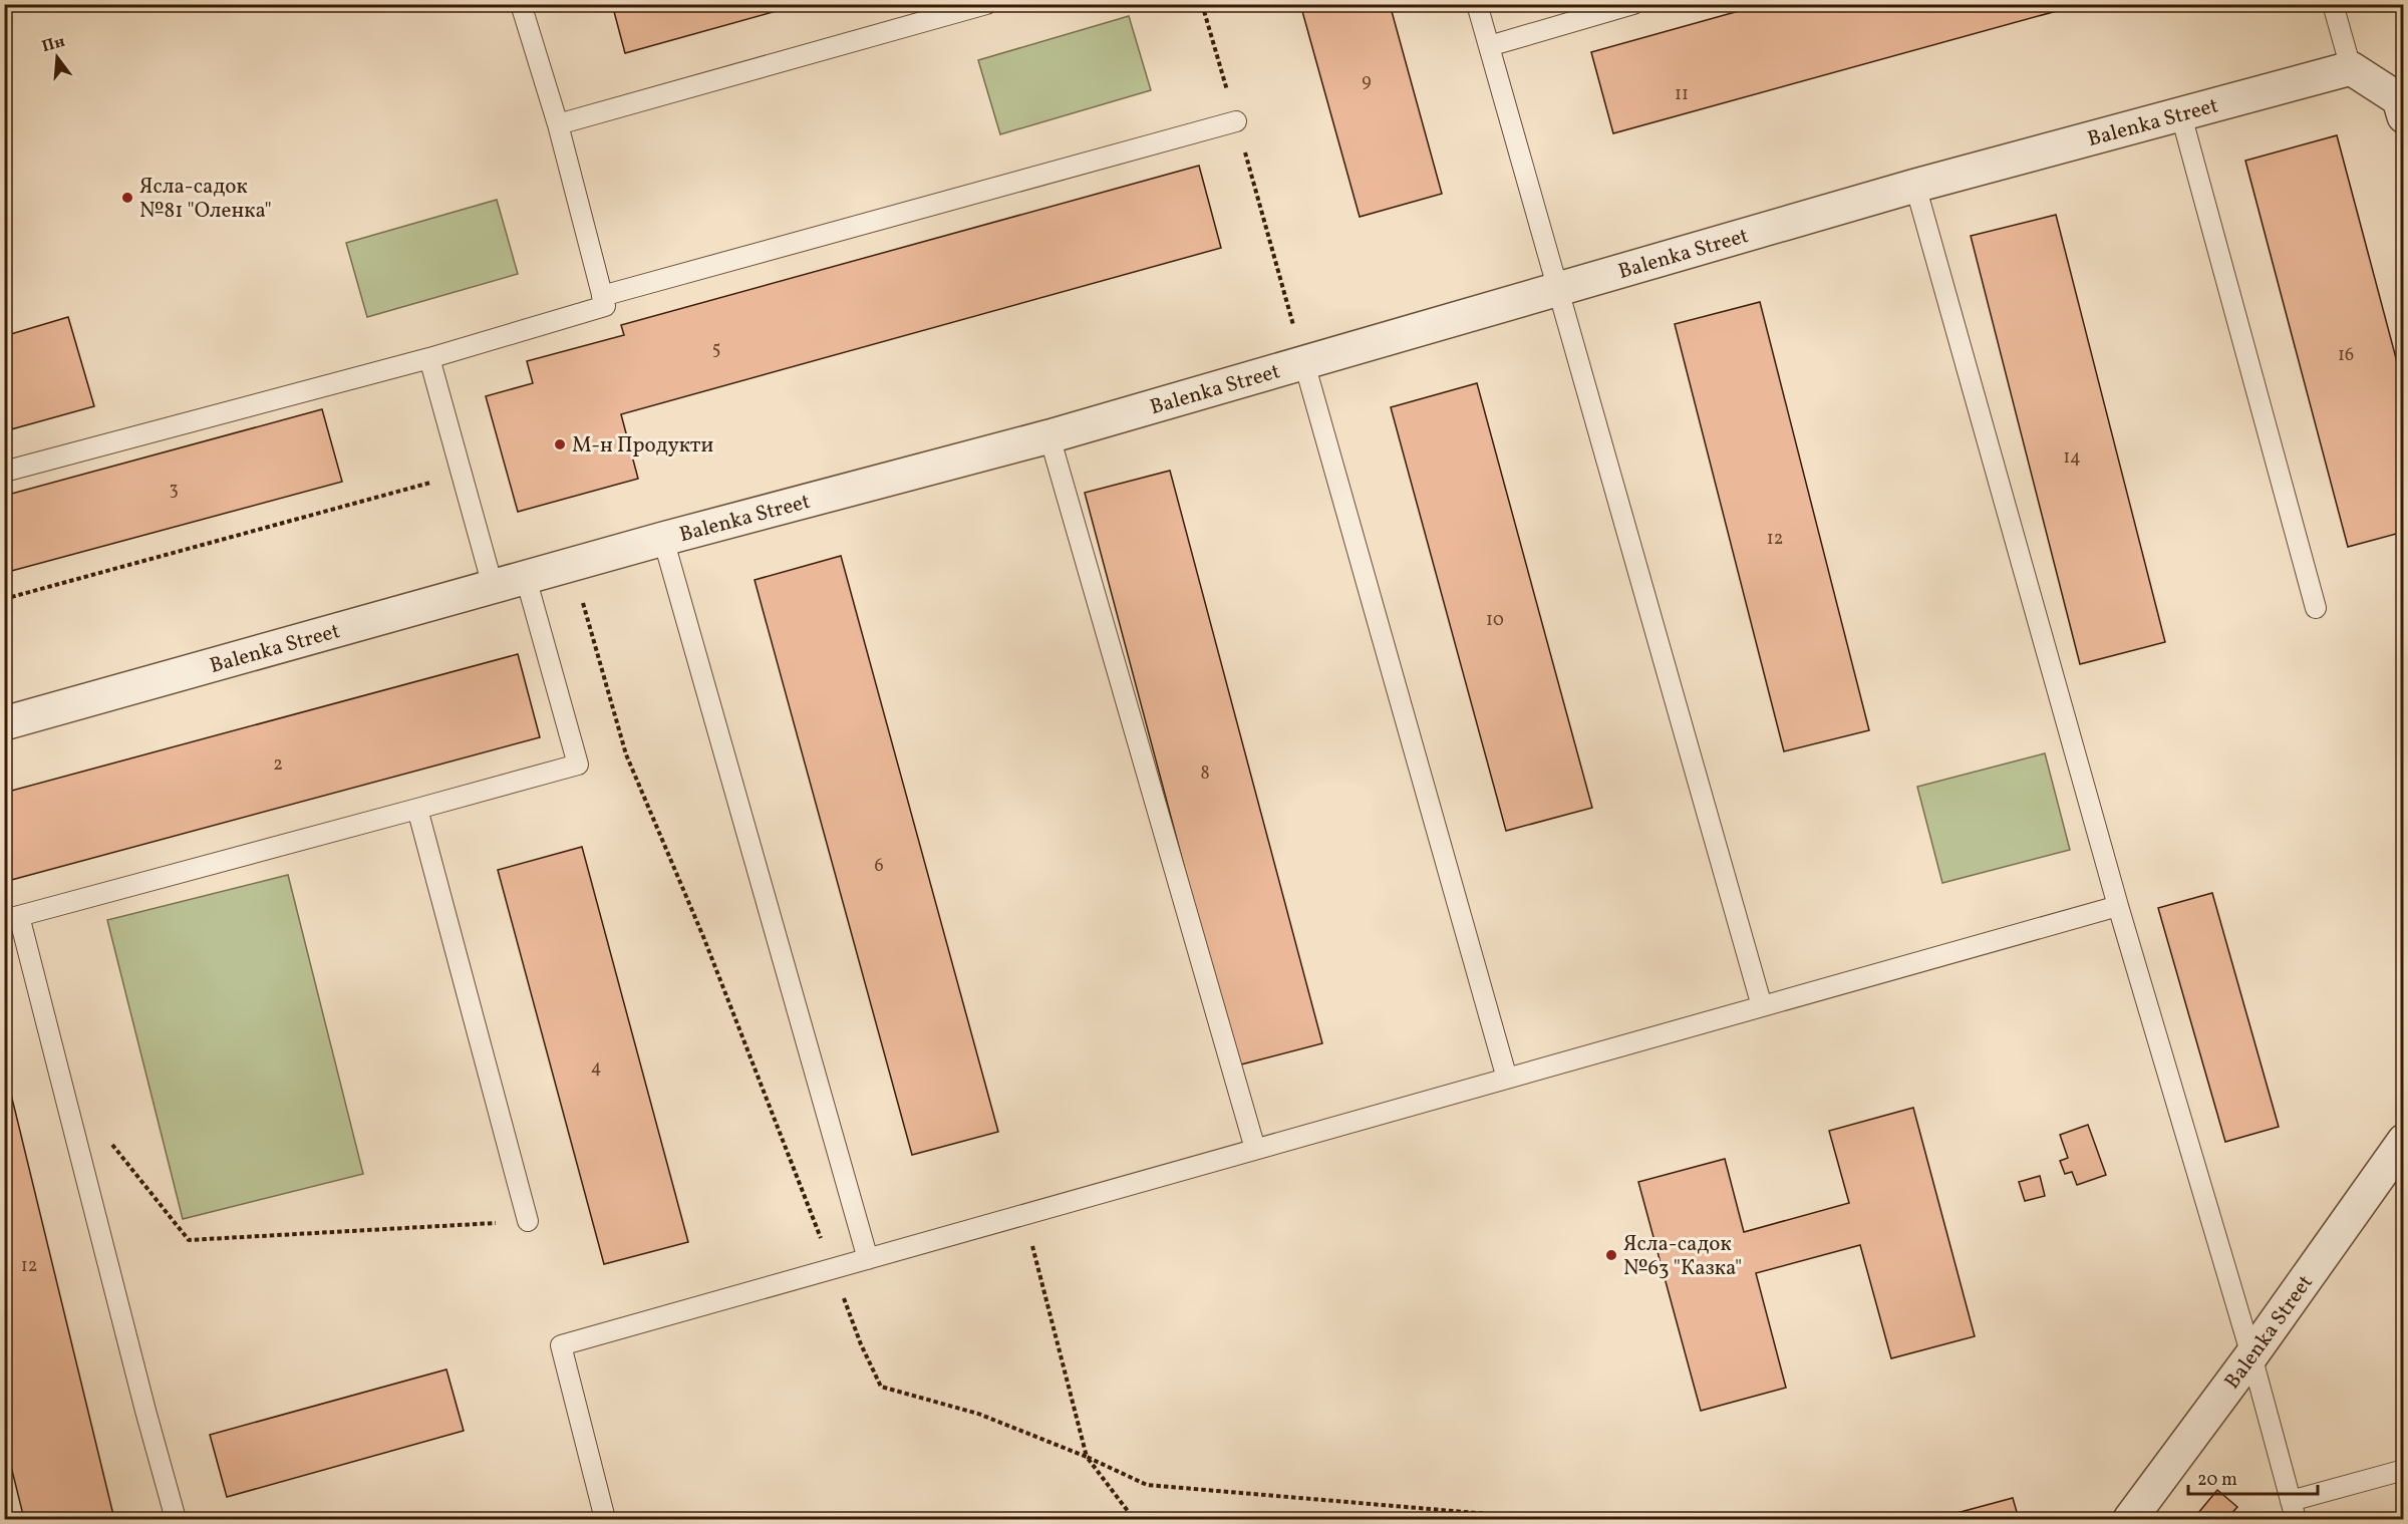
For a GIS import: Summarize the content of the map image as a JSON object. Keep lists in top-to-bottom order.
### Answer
{
  "streets": {
    "street": ["Balenka Street"]
  },
  "places": ["Ясла-садок №81 \"Оленка\"", "М-н Продукти", "Ясла-садок №63 \"Казка\""],
  "house_numbers": [
    "9",
    "11",
    "5",
    "16",
    "14",
    "3",
    "12",
    "10",
    "2",
    "8",
    "6",
    "4",
    "12"
  ],
  "scale_bar": "20 m",
  "north": "top"
}
